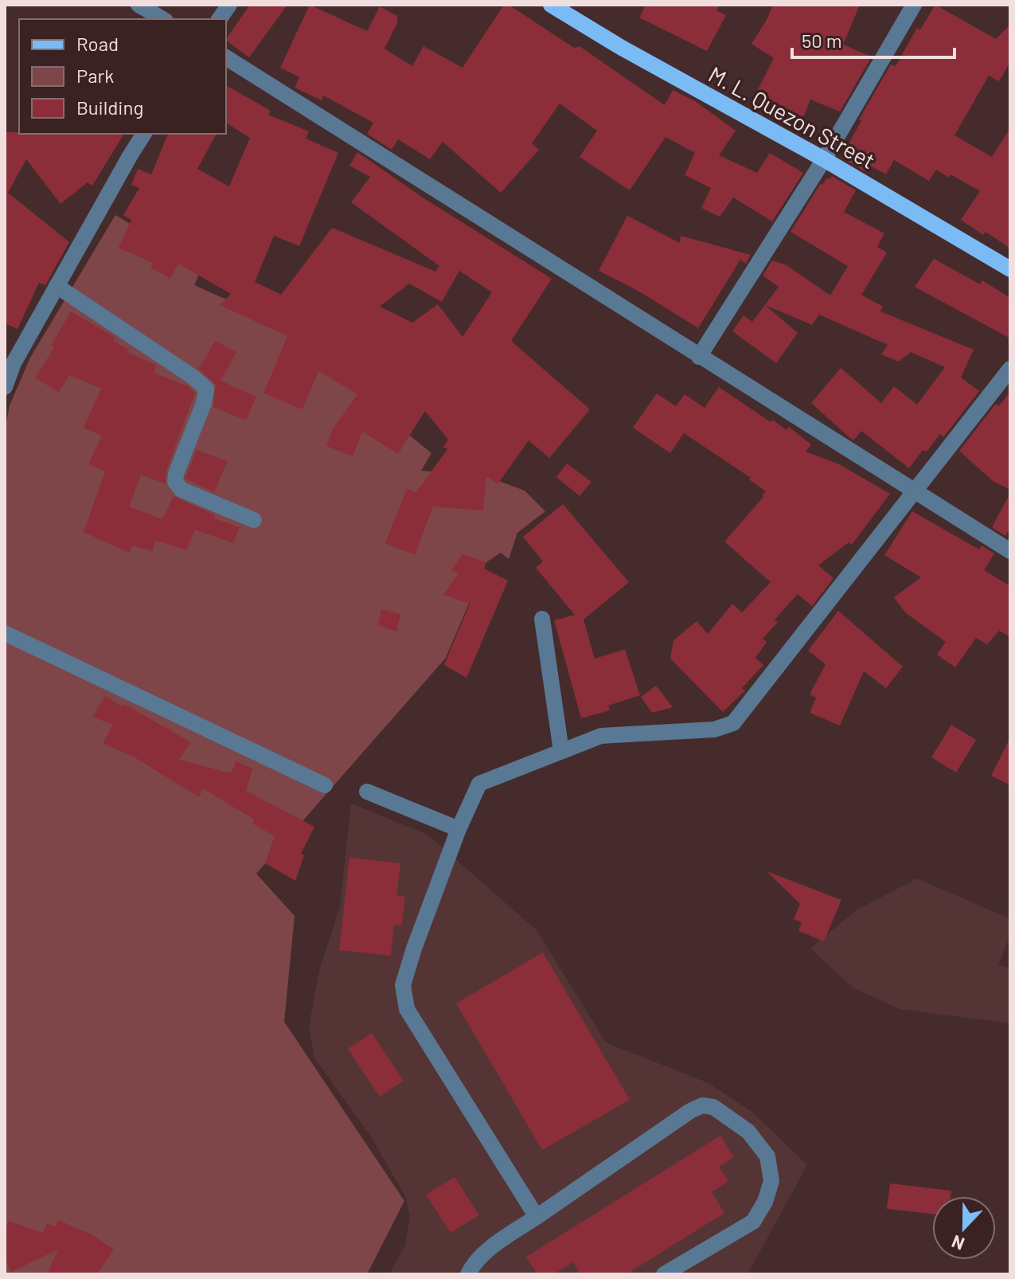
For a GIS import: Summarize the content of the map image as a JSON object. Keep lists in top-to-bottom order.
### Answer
{
  "streets": {
    "main road": ["M. L. Quezon Street"]
  },
  "legend": ["Road", "Park", "Building"],
  "scale_bar": "50 m",
  "north": "bottom"
}
